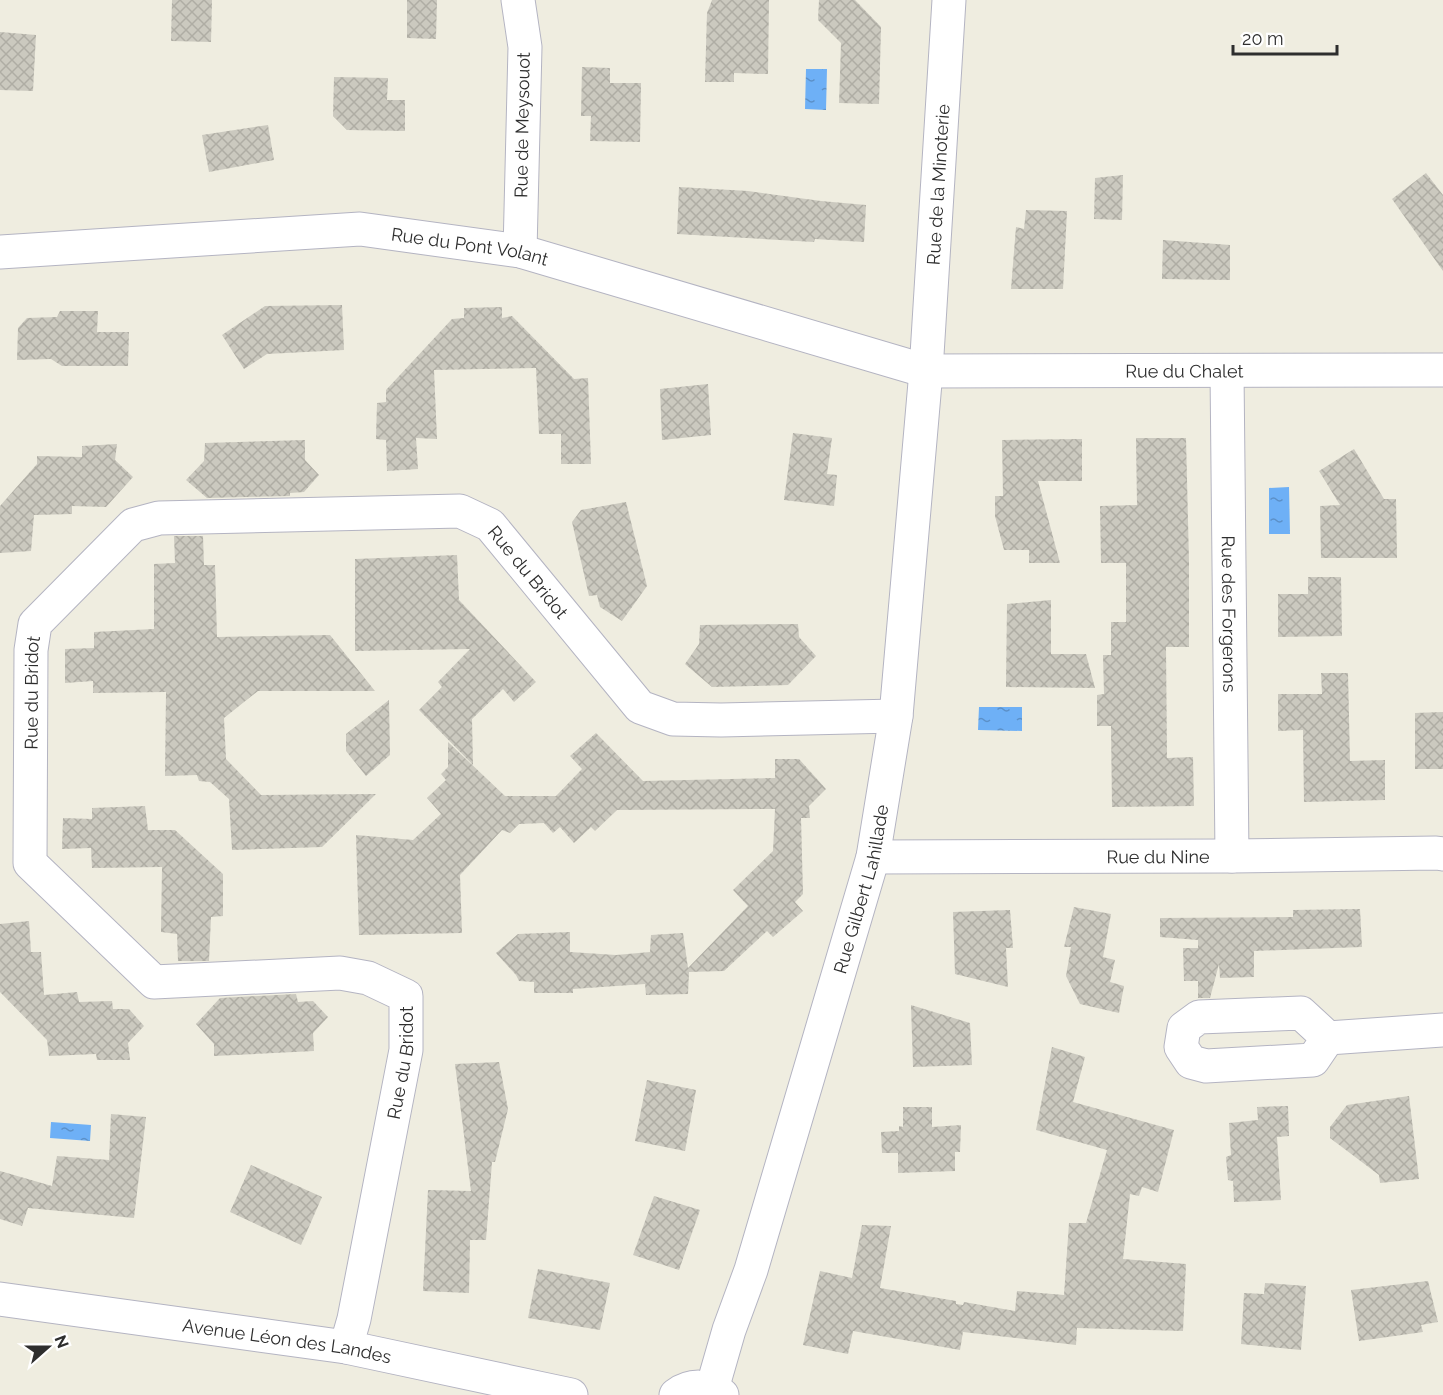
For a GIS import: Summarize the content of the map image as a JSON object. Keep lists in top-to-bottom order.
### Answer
{
  "streets": {
    "street": [
      "Rue de Meysouot",
      "Rue de la Minoterie",
      "Rue du Pont Volant",
      "Rue du Chalet",
      "Rue du Bridot",
      "Rue des Forgerons",
      "Rue du Nine",
      "Rue Gilbert Lahillade",
      "Avenue Léon des Landes"
    ]
  },
  "crossings": [
    ["Rue de Meysouot", "Rue du Pont Volant"],
    ["Rue de la Minoterie", "Rue du Pont Volant"],
    ["Rue de la Minoterie", "Rue du Chalet"],
    ["Rue de la Minoterie", "Rue Gilbert Lahillade"],
    ["Rue du Pont Volant", "Rue du Chalet"],
    ["Rue du Pont Volant", "Rue Gilbert Lahillade"],
    ["Rue du Chalet", "Rue des Forgerons"],
    ["Rue du Chalet", "Rue Gilbert Lahillade"],
    ["Rue du Bridot", "Rue Gilbert Lahillade"],
    ["Rue du Bridot", "Avenue Léon des Landes"],
    ["Rue des Forgerons", "Rue du Nine"],
    ["Rue du Nine", "Rue Gilbert Lahillade"]
  ],
  "scale_bar": "20 m",
  "north": "right"
}
